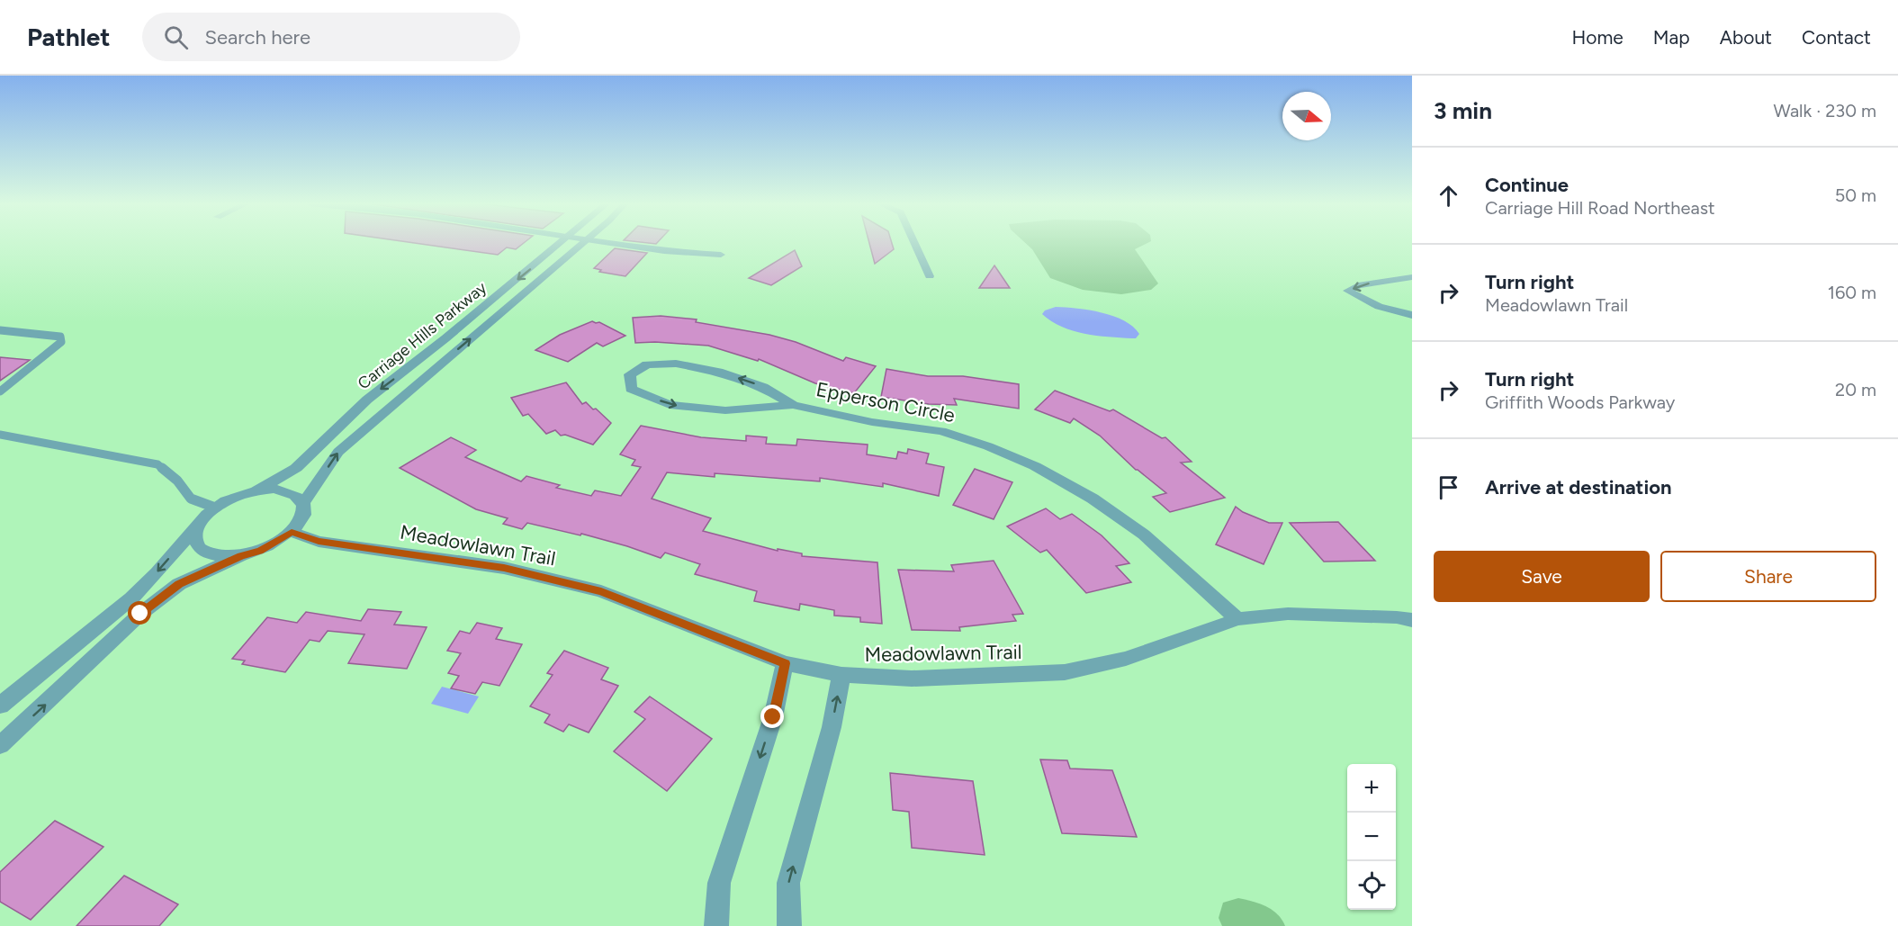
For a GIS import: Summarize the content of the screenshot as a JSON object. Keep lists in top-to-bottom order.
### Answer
{
  "streets": {
    "street": ["Carriage Hills Parkway", "Epperson Circle", "Meadowlawn Trail"]
  },
  "crossings": [
    ["Carriage Hills Parkway", "Meadowlawn Trail"],
    ["Epperson Circle", "Meadowlawn Trail"]
  ],
  "north": "right",
  "page": {
    "header": "Pathlet",
    "search": "Search here",
    "nav": [
      "Home",
      "Map",
      "About",
      "Contact"
    ],
    "heading": ["3 min", "Walk · 230 m"],
    "list": [
      ["Continue", "Carriage Hill Road Northeast", "50 m"],
      ["Turn right", "Meadowlawn Trail", "160 m"],
      ["Turn right", "Griffith Woods Parkway", "20 m"],
      "Arrive at destination"
    ],
    "buttons": ["Save", "Share"],
    "map_buttons": ["+", "−"]
  }
}
